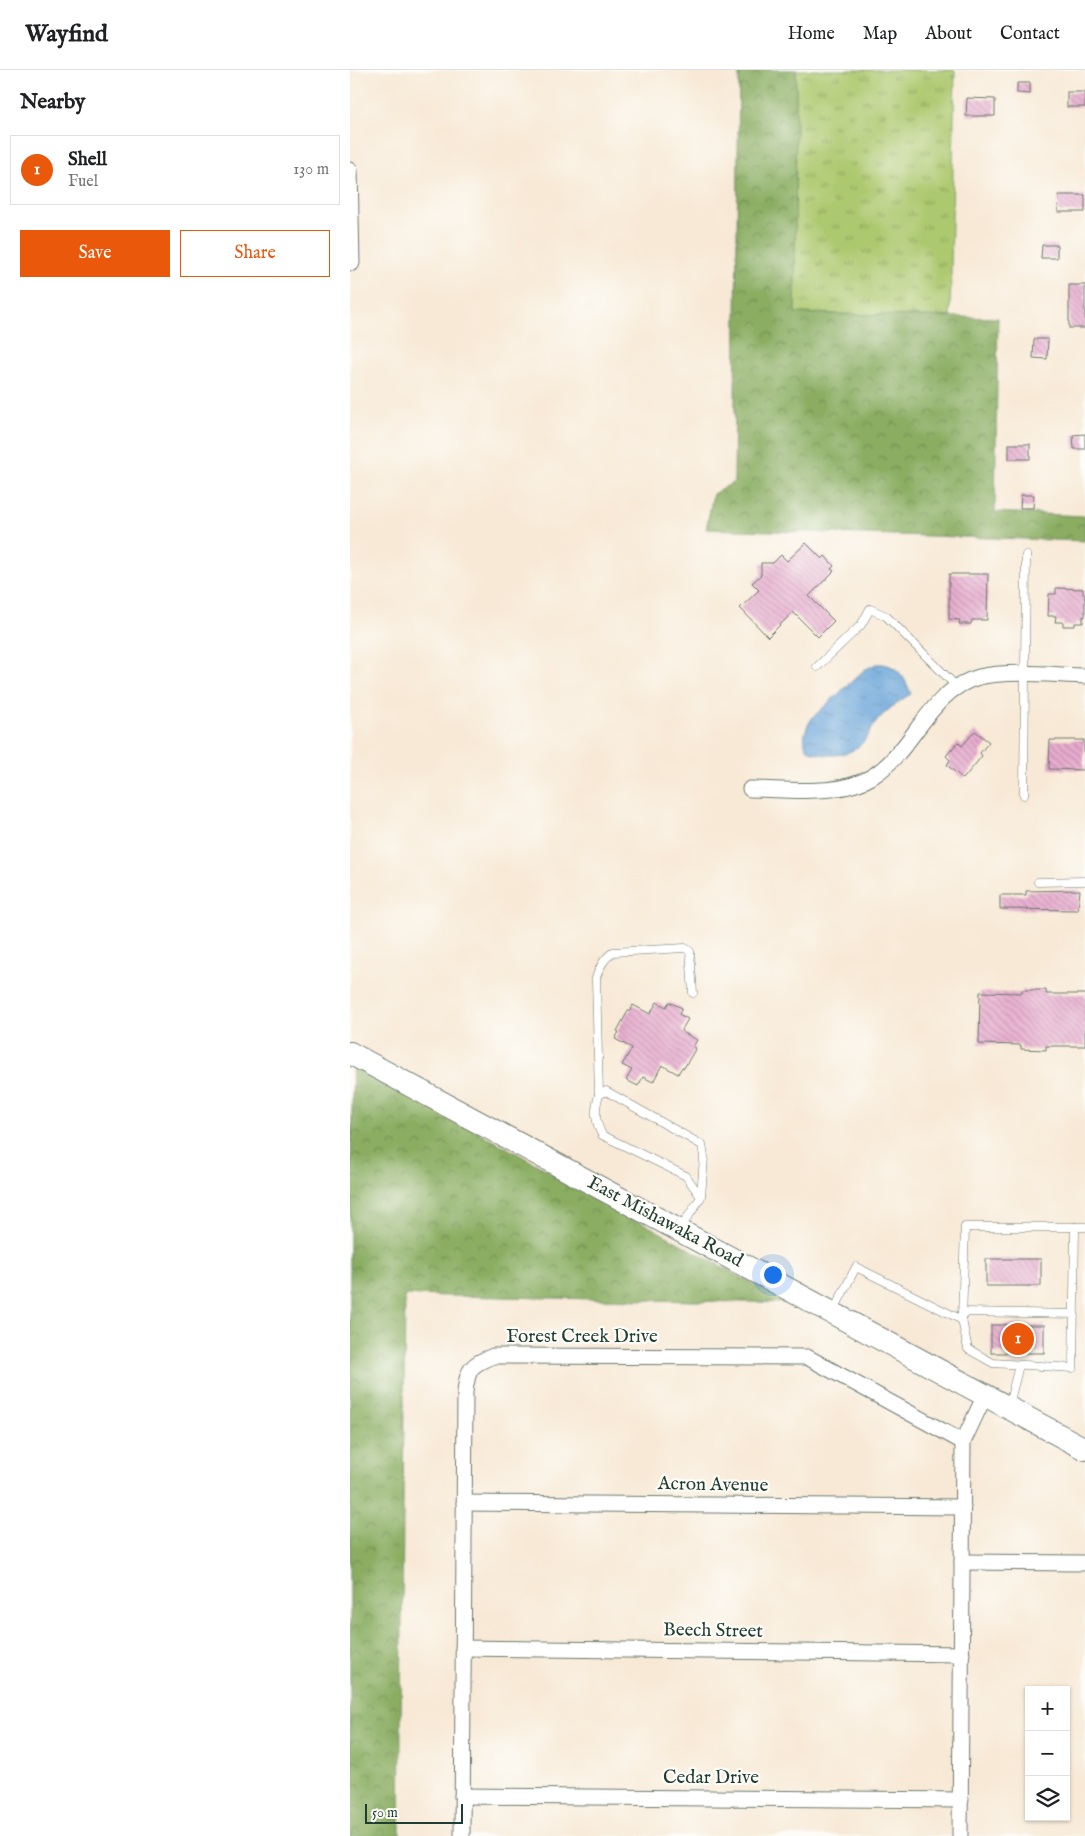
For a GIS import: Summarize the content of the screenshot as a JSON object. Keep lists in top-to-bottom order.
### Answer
{
  "streets": {
    "main road": ["East Mishawaka Road"],
    "street": [
      "Forest Creek Drive",
      "Acron Avenue",
      "Beech Street",
      "Cedar Drive"
    ]
  },
  "crossings": [
    ["Forest Creek Drive", "Acron Avenue"],
    ["Forest Creek Drive", "Beech Street"],
    ["Forest Creek Drive", "Cedar Drive"]
  ],
  "scale_bar": "50 m",
  "page": {
    "header": "Wayfind",
    "nav": [
      "Home",
      "Map",
      "About",
      "Contact"
    ],
    "heading": "Nearby",
    "list": [
      {
        "mark": "1",
        "name": "Shell",
        "note": "Fuel",
        "value": "130 m"
      }
    ],
    "buttons": ["Save", "Share"],
    "pins": "1",
    "map_buttons": ["+", "−"],
    "scale": "50 m"
  }
}
